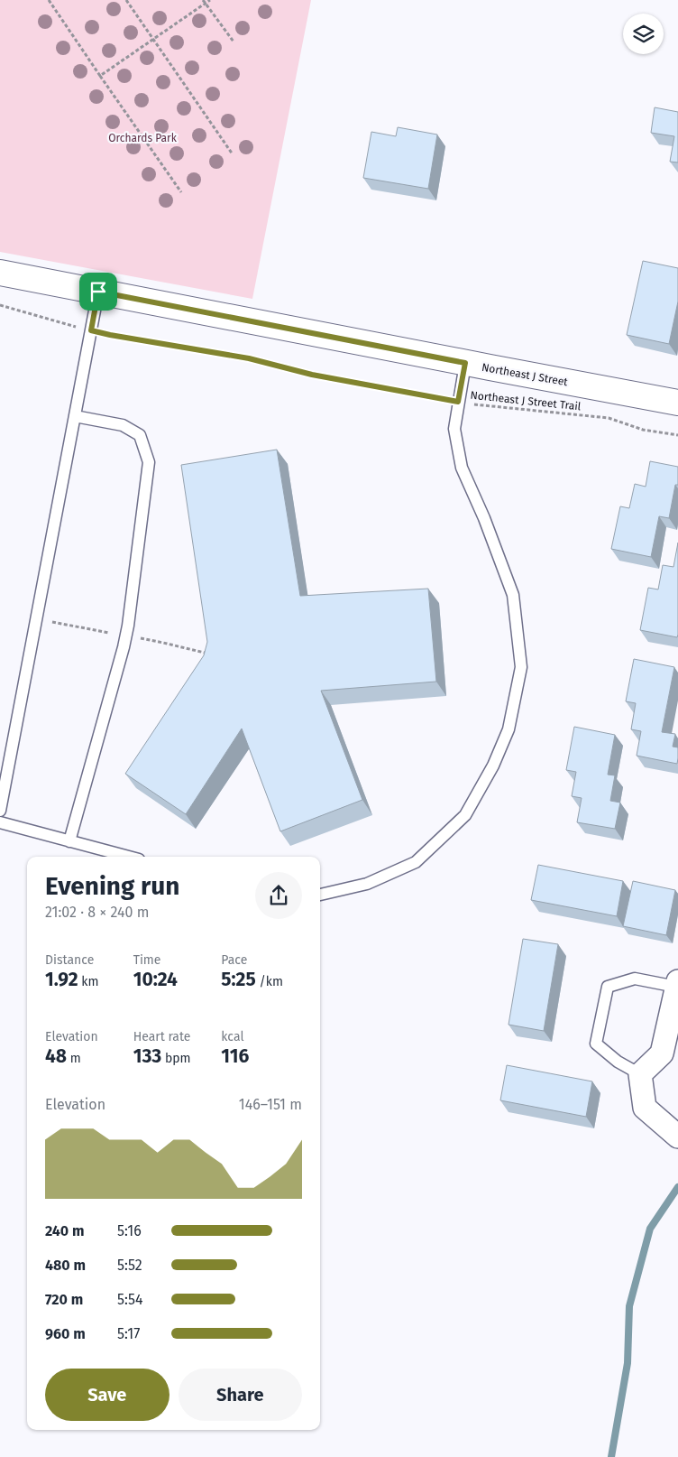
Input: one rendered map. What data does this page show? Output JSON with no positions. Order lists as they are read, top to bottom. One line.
{"streets":{"street":["Northeast J Street"],"path":["Northeast J Street Trail"]},"parks":["Orchards Park"],"page":{"heading":["Evening run","21:02 · 8 × 240 m"],"stats":[["Distance","1.92 km"],["Time","10:24"],["Pace","5:25 /km"],["Elevation","48 m"],["Heart rate","133 bpm"],["kcal","116"]],"chart":["Elevation","146–151 m"],"list":[{"name":"240 m","note":"5:16"},{"name":"480 m","note":"5:52"},{"name":"720 m","note":"5:54"},{"name":"960 m","note":"5:17"}],"buttons":["Save","Share"]}}
